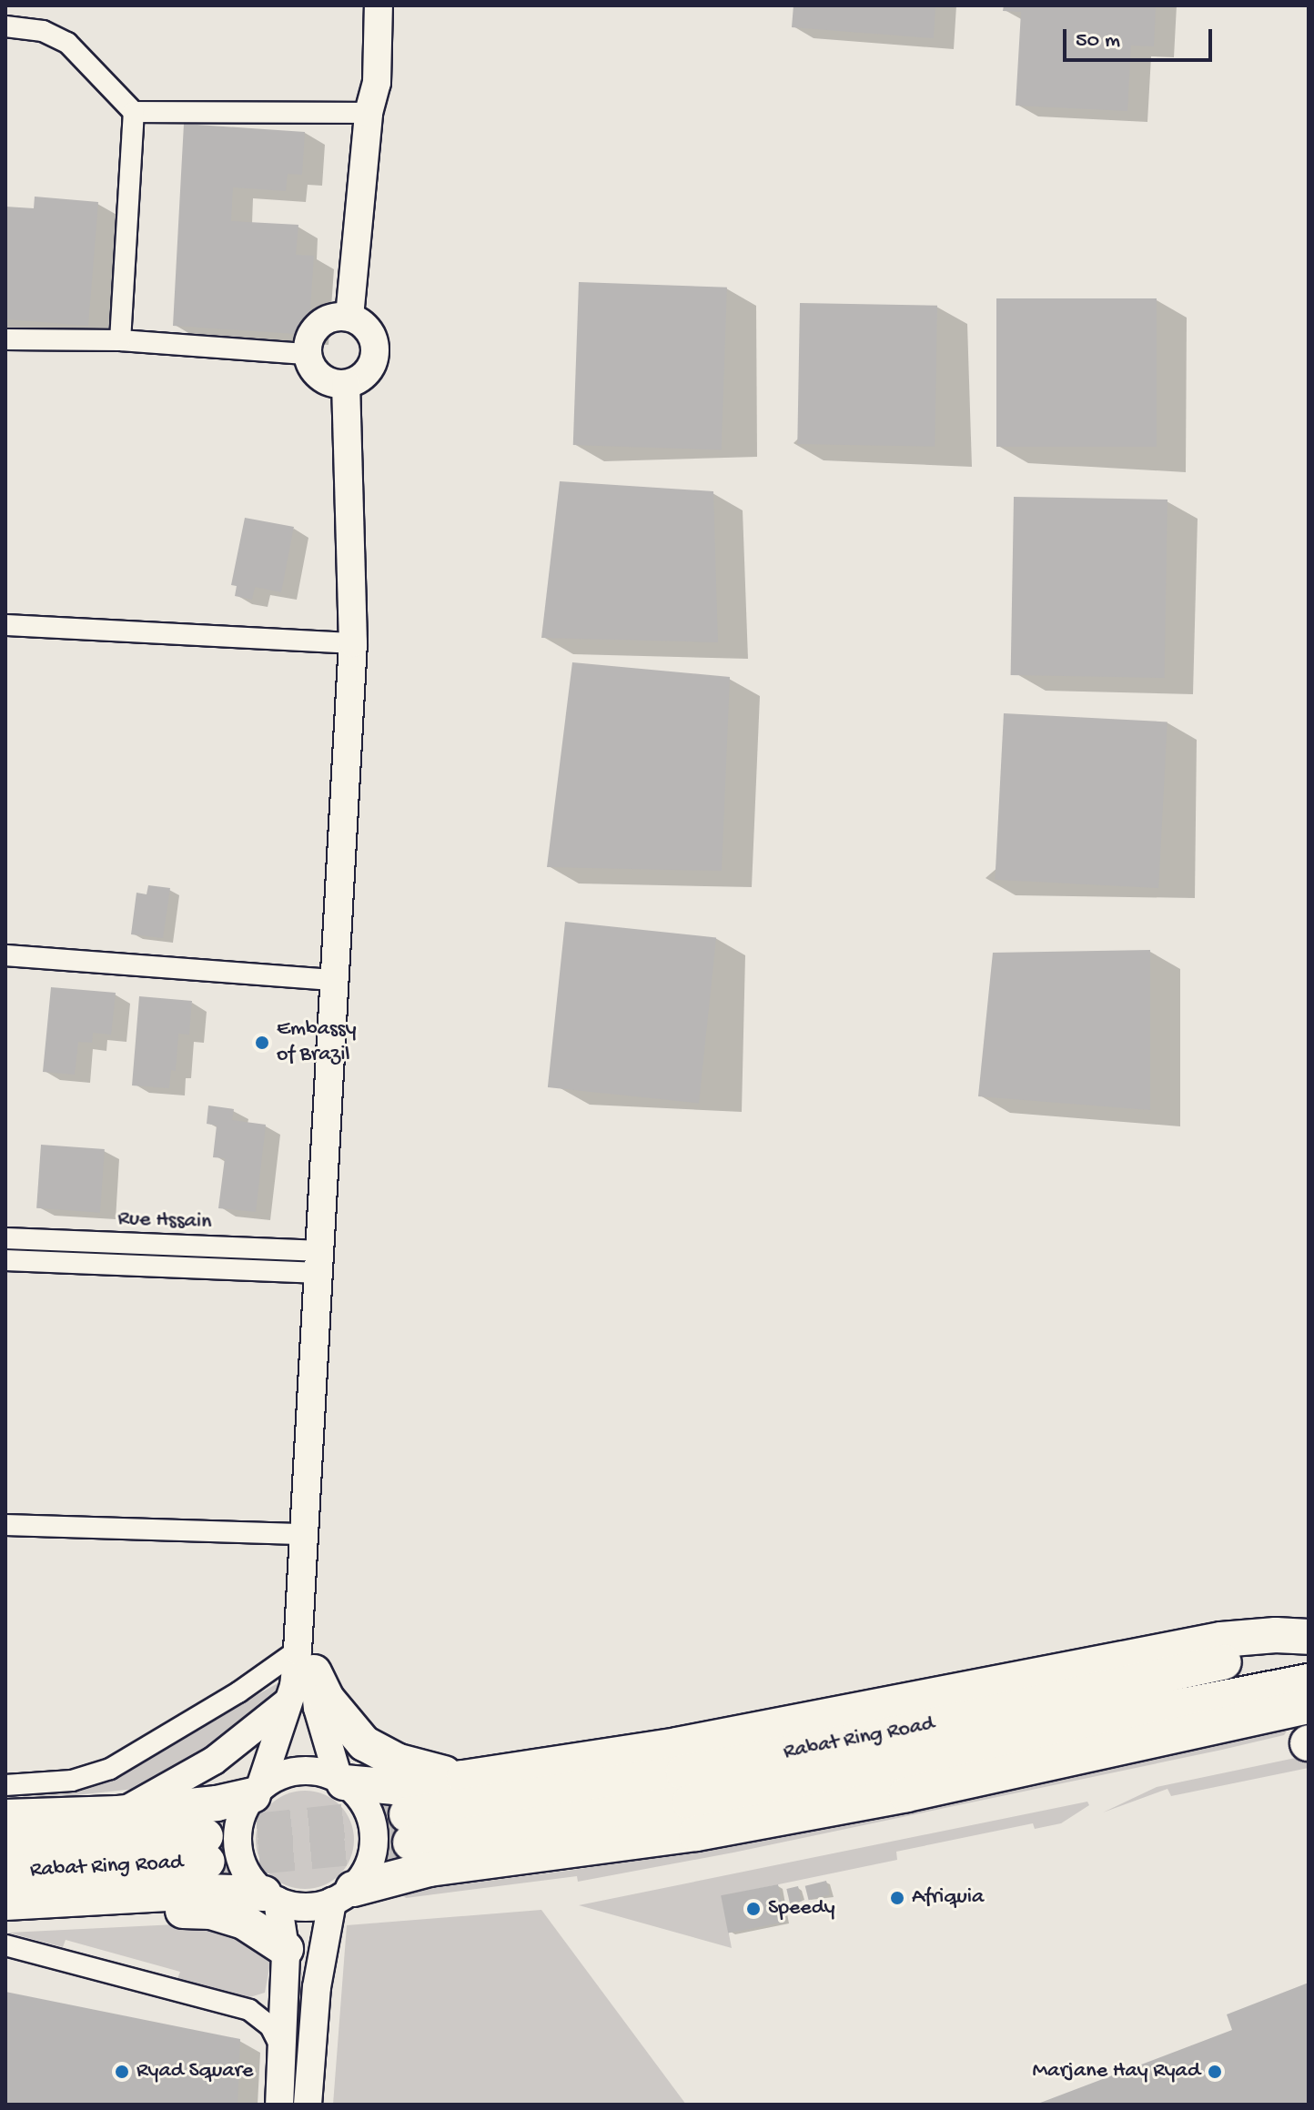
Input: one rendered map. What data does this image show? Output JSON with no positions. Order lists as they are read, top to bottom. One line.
{"streets":{"highway":["Rabat Ring Road"],"street":["Rue Hssain"]},"places":["Embassy of Brazil","Afriquia","Speedy","Ryad Square","Marjane Hay Ryad"],"scale_bar":"50 m"}
